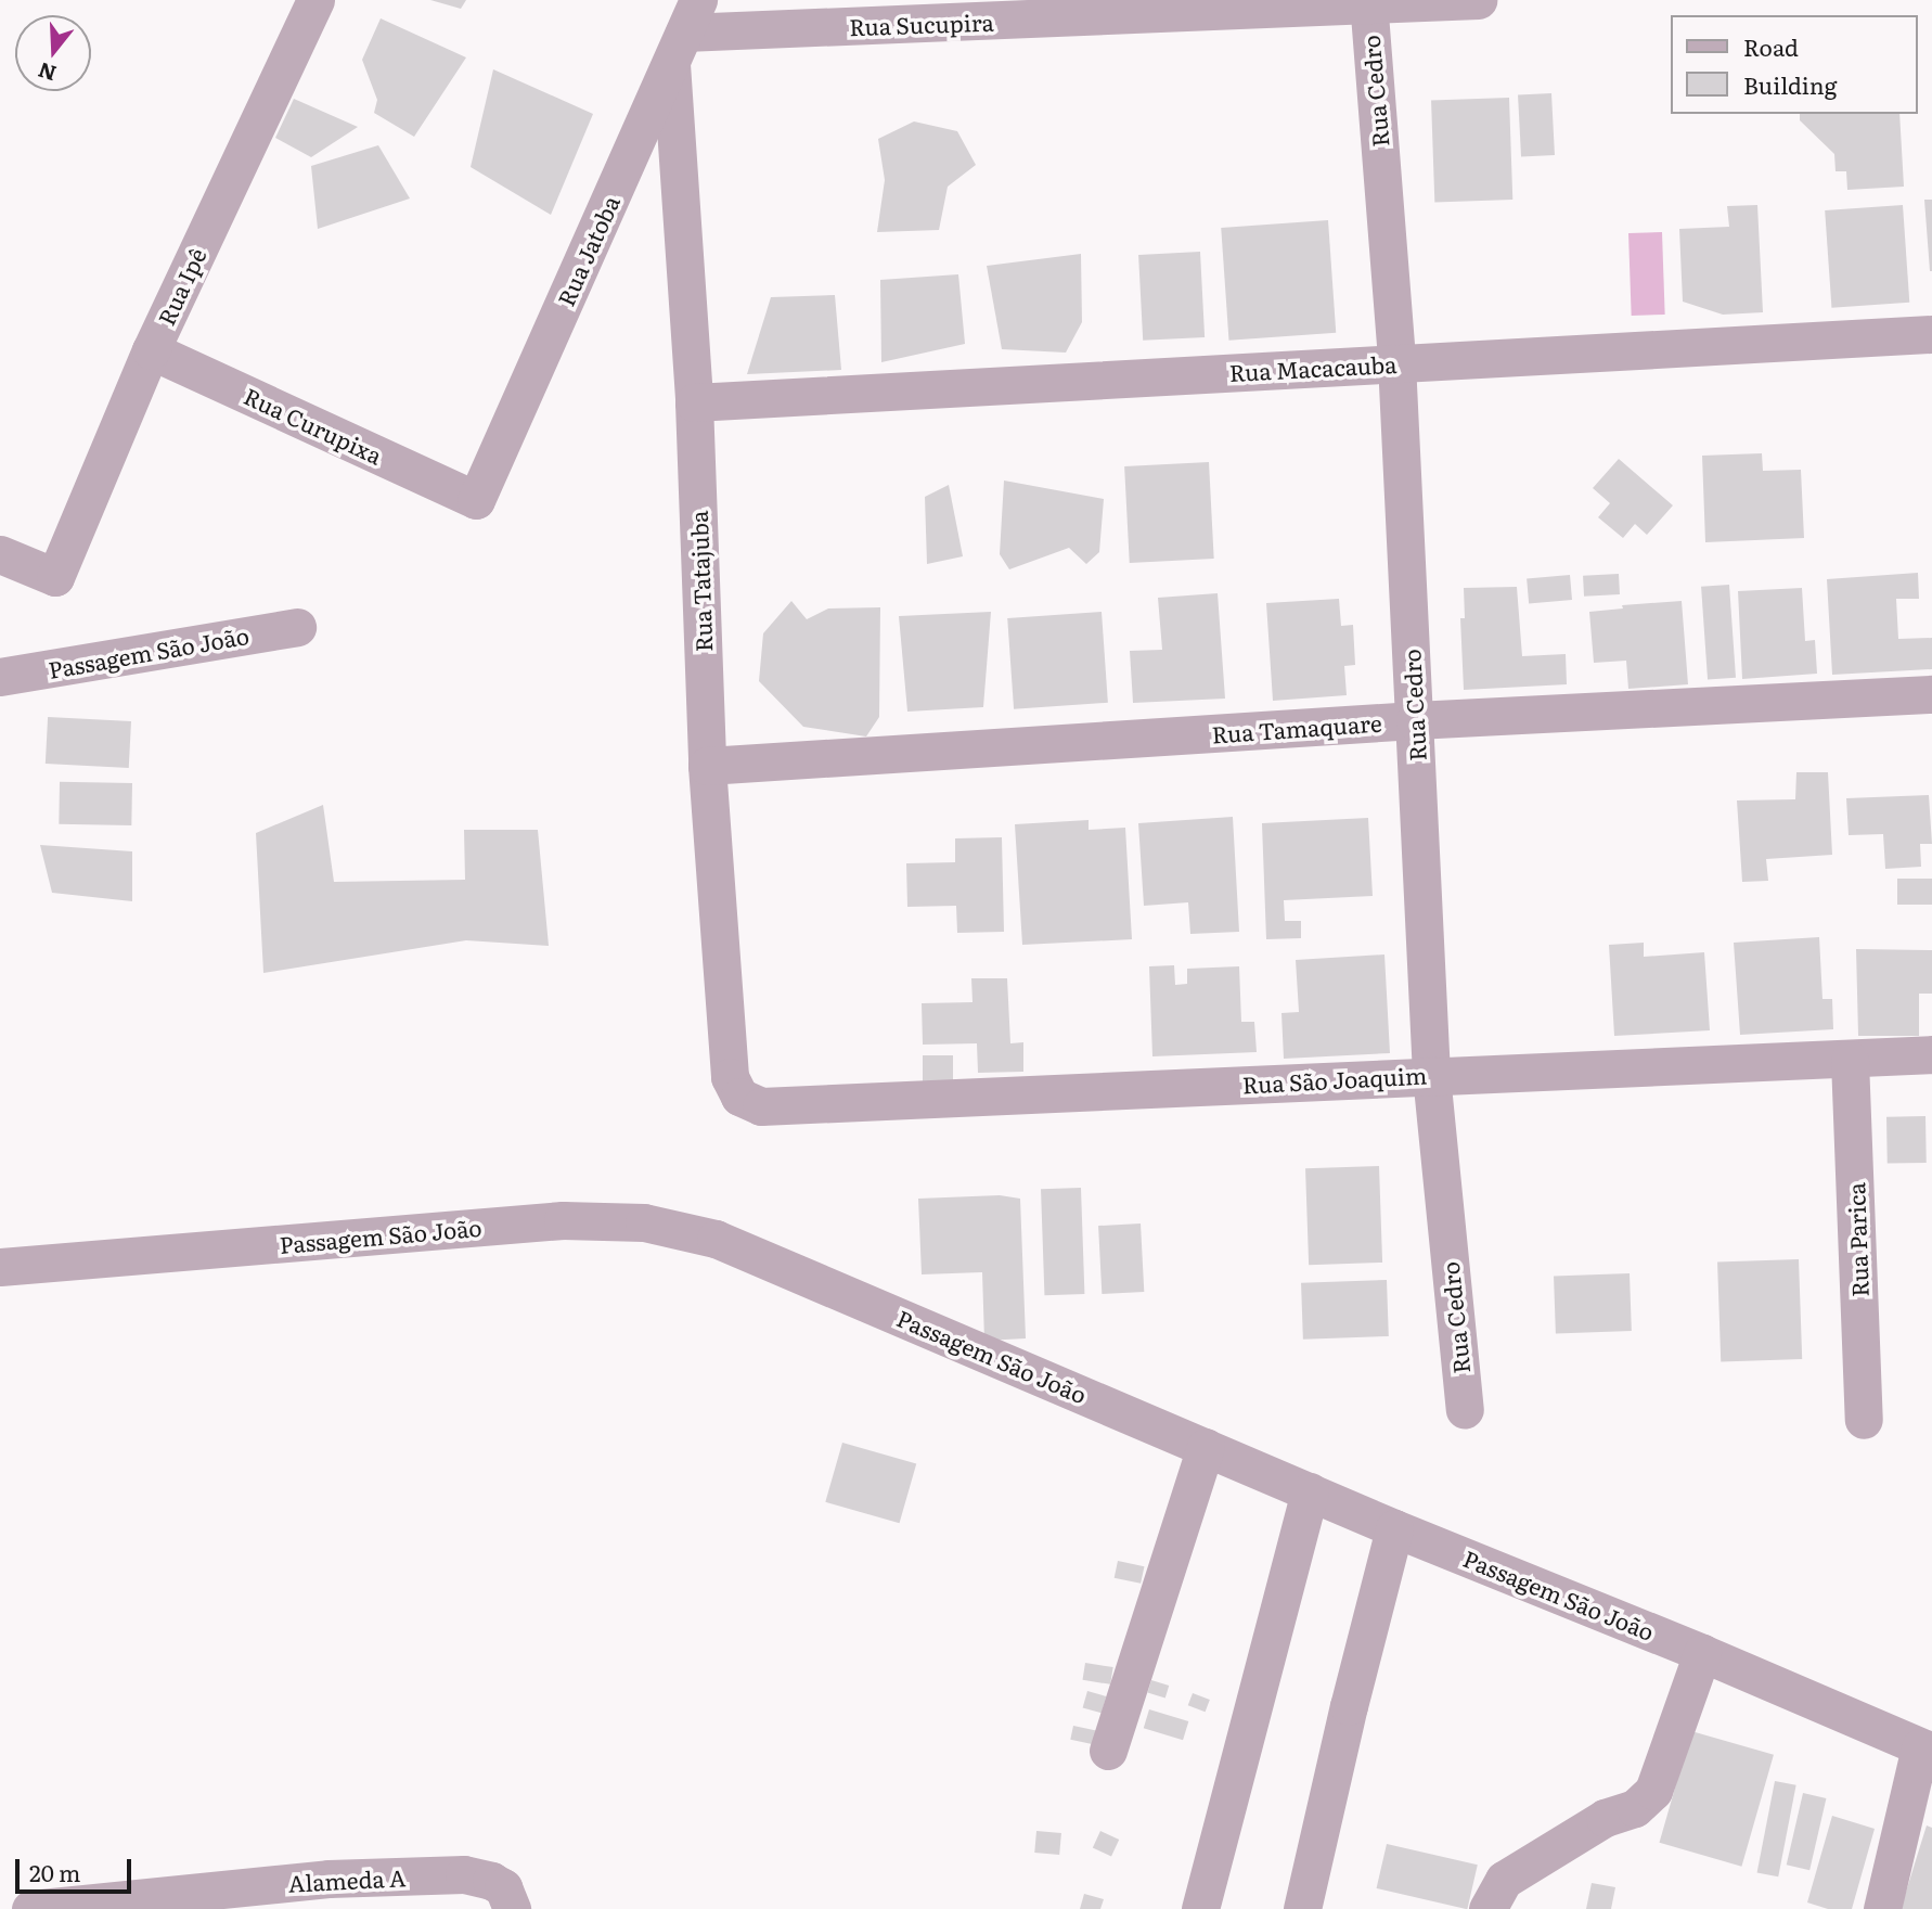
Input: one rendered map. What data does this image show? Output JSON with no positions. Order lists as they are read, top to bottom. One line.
{"streets":{"street":["Rua Sucupira","Rua Cedro","Rua Jatoba","Rua Ipê","Rua Macacauba","Rua Curupixa","Rua Tatajuba","Passagem São João","Rua Tamaquare","Rua São Joaquim","Rua Parica","Alameda A"]},"crossings":[["Rua Sucupira","Rua Cedro"],["Rua Sucupira","Rua Jatoba"],["Rua Sucupira","Rua Tatajuba"],["Rua Cedro","Rua Macacauba"],["Rua Cedro","Rua Tamaquare"],["Rua Cedro","Rua São Joaquim"],["Rua Jatoba","Rua Curupixa"],["Rua Jatoba","Rua Tatajuba"],["Rua Ipê","Rua Curupixa"],["Rua Macacauba","Rua Tatajuba"],["Rua Tatajuba","Rua Tamaquare"],["Rua Tatajuba","Rua São Joaquim"],["Rua São Joaquim","Rua Parica"]],"legend":["Road","Building"],"scale_bar":"20 m","north":"bottom"}
